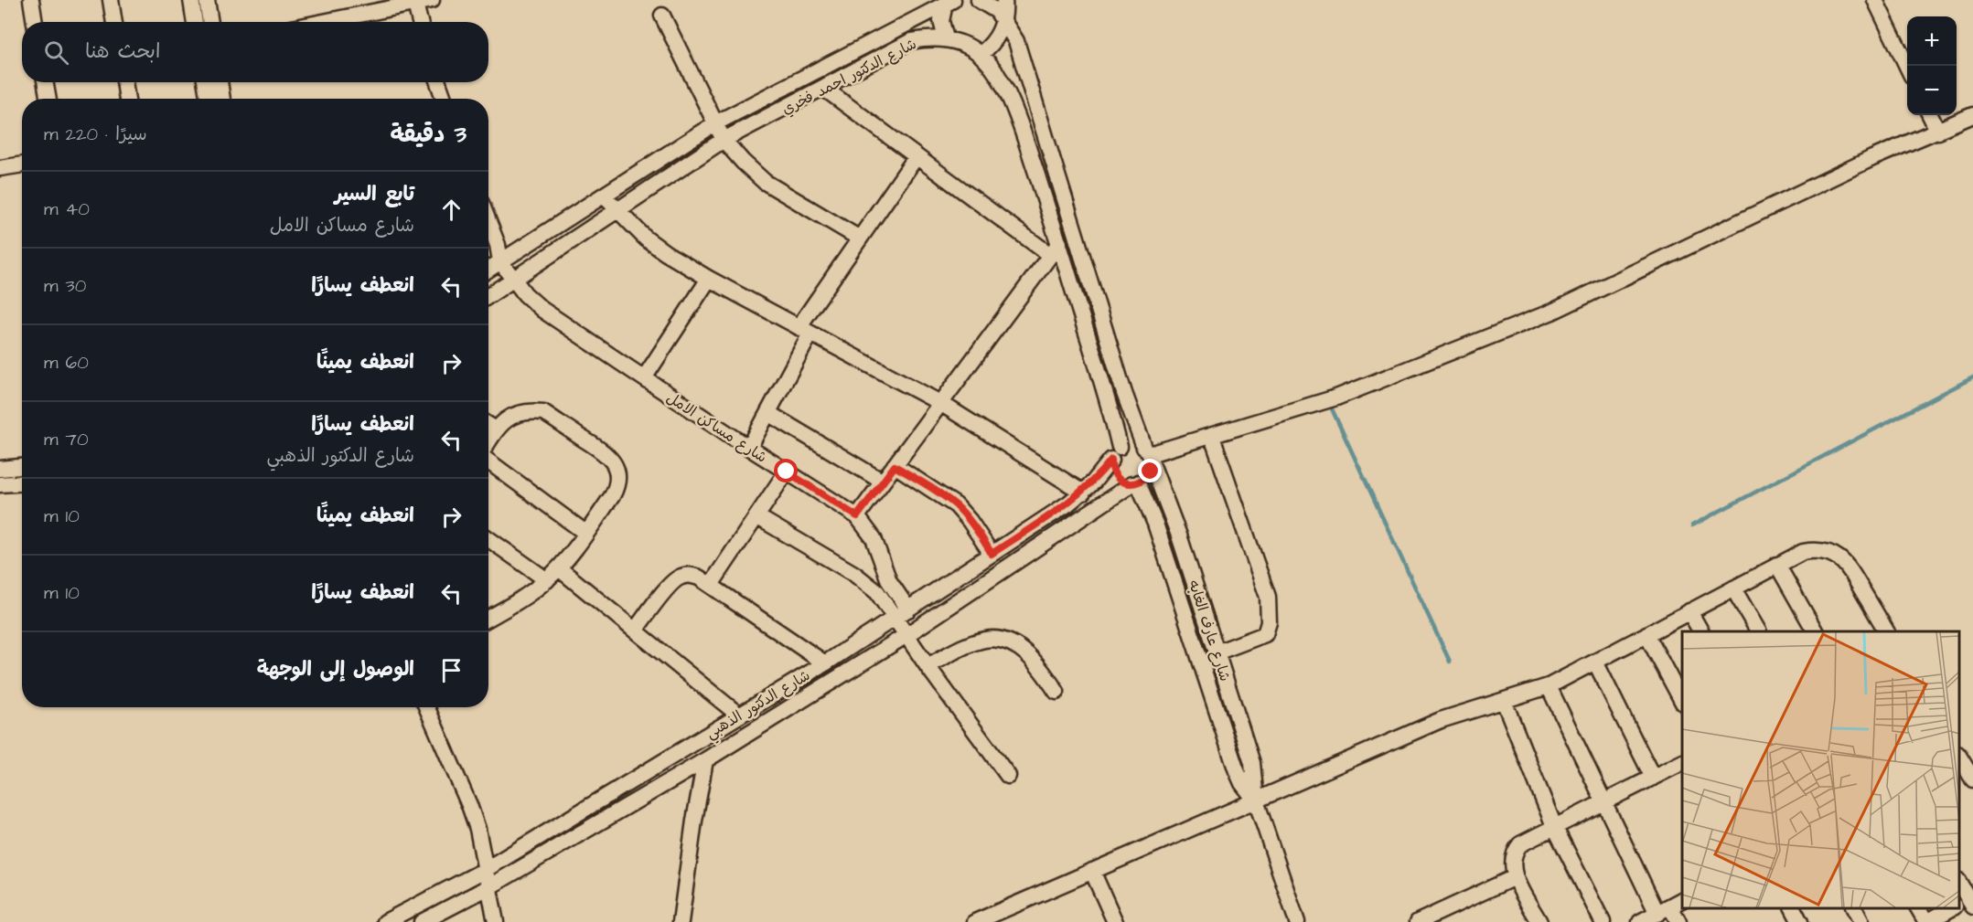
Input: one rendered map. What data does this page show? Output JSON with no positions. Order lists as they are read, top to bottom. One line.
{"streets":{"street":["شارع الدكتور احمد فخري","شارع مساكن الامل","شارع عارف الغابه","شارع الدكتور الذهبي"]},"crossings":[["شارع الدكتور احمد فخري","شارع مساكن الامل"],["شارع الدكتور احمد فخري","شارع عارف الغابه"],["شارع الدكتور احمد فخري","شارع الدكتور الذهبي"],["شارع مساكن الامل","شارع الدكتور الذهبي"],["شارع عارف الغابه","شارع الدكتور الذهبي"]],"page":{"map_buttons":["+","−"],"search":"ابحث هنا","heading":["3 دقيقة","سيرًا · 220 m"],"list":[["تابع السير","شارع مساكن الامل","40 m"],["انعطف يسارًا","30 m"],["انعطف يمينًا","60 m"],["انعطف يسارًا","شارع الدكتور الذهبي","70 m"],["انعطف يمينًا","10 m"],["انعطف يسارًا","10 m"],"الوصول إلى الوجهة"]}}
